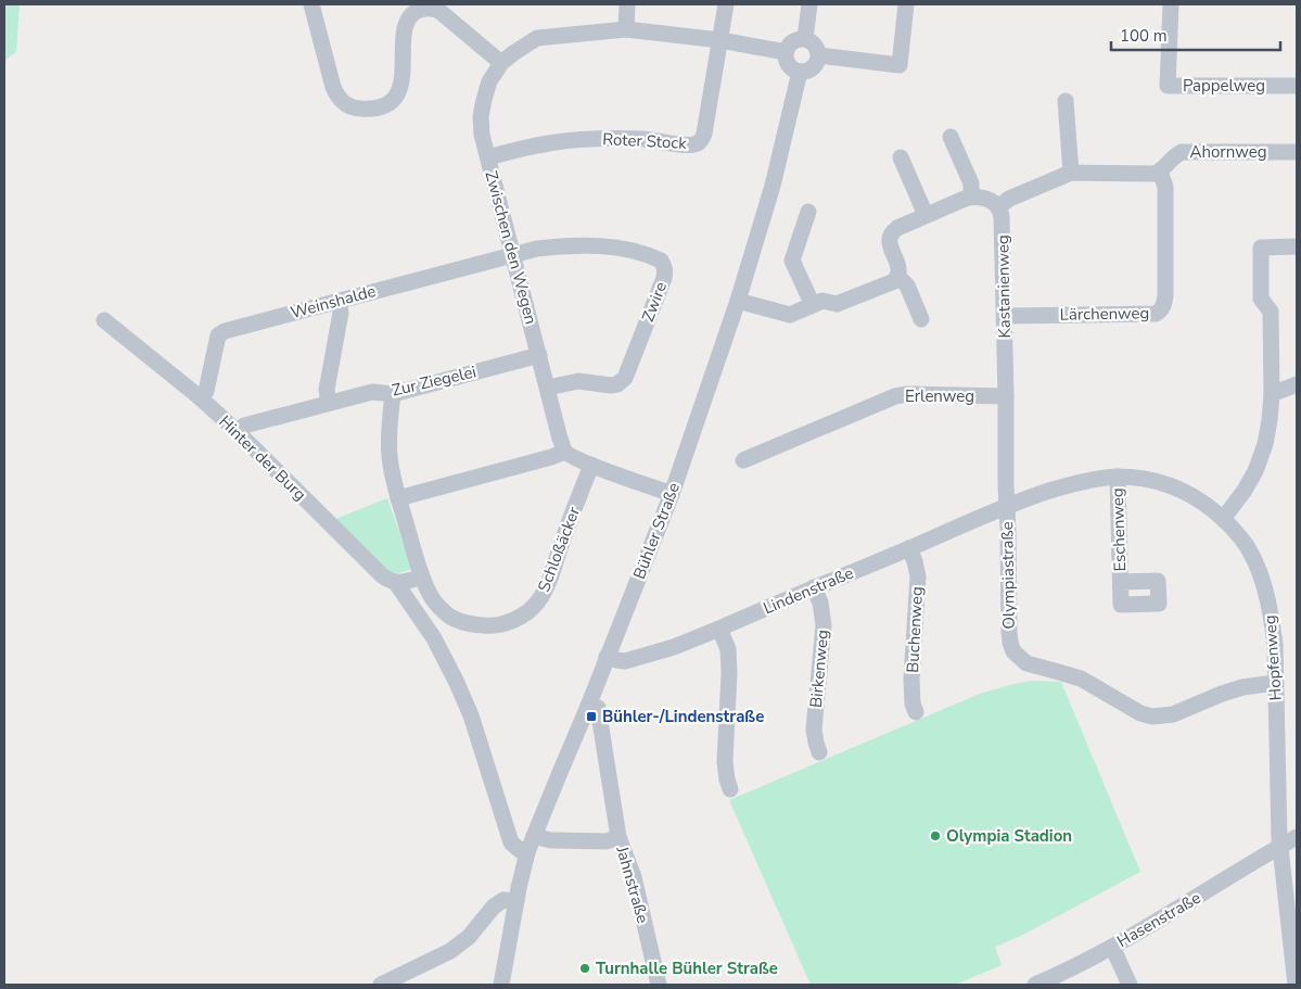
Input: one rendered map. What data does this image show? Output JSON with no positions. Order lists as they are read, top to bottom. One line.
{"streets":{"street":["Pappelweg","Roter Stock","Ahornweg","Zwischen den Wegen","Kastanienweg","Weinshalde","Zwire","Lärchenweg","Zur Ziegelei","Erlenweg","Hinter der Burg","Eschenweg","Bühler Straße","Schloßäcker","Olympiastraße","Lindenstraße","Buchenweg","Hopfenweg","Birkenweg","Jahnstraße","Hasenstraße"]},"crossings":[["Roter Stock","Zwischen den Wegen"],["Ahornweg","Lärchenweg"],["Zwischen den Wegen","Weinshalde"],["Zwischen den Wegen","Zwire"],["Zwischen den Wegen","Zur Ziegelei"],["Zwischen den Wegen","Bühler Straße"],["Kastanienweg","Lärchenweg"],["Kastanienweg","Erlenweg"],["Weinshalde","Zwire"],["Weinshalde","Hinter der Burg"],["Zur Ziegelei","Hinter der Burg"],["Zur Ziegelei","Schloßäcker"],["Eschenweg","Hopfenweg"],["Bühler Straße","Lindenstraße"],["Bühler Straße","Jahnstraße"],["Olympiastraße","Lindenstraße"],["Olympiastraße","Hopfenweg"],["Lindenstraße","Buchenweg"],["Lindenstraße","Hopfenweg"],["Lindenstraße","Birkenweg"],["Hopfenweg","Hasenstraße"]],"places":{"transit":["Bühler-/Lindenstraße"],"other":["Olympia Stadion","Turnhalle Bühler Straße"]},"scale_bar":"100 m"}
